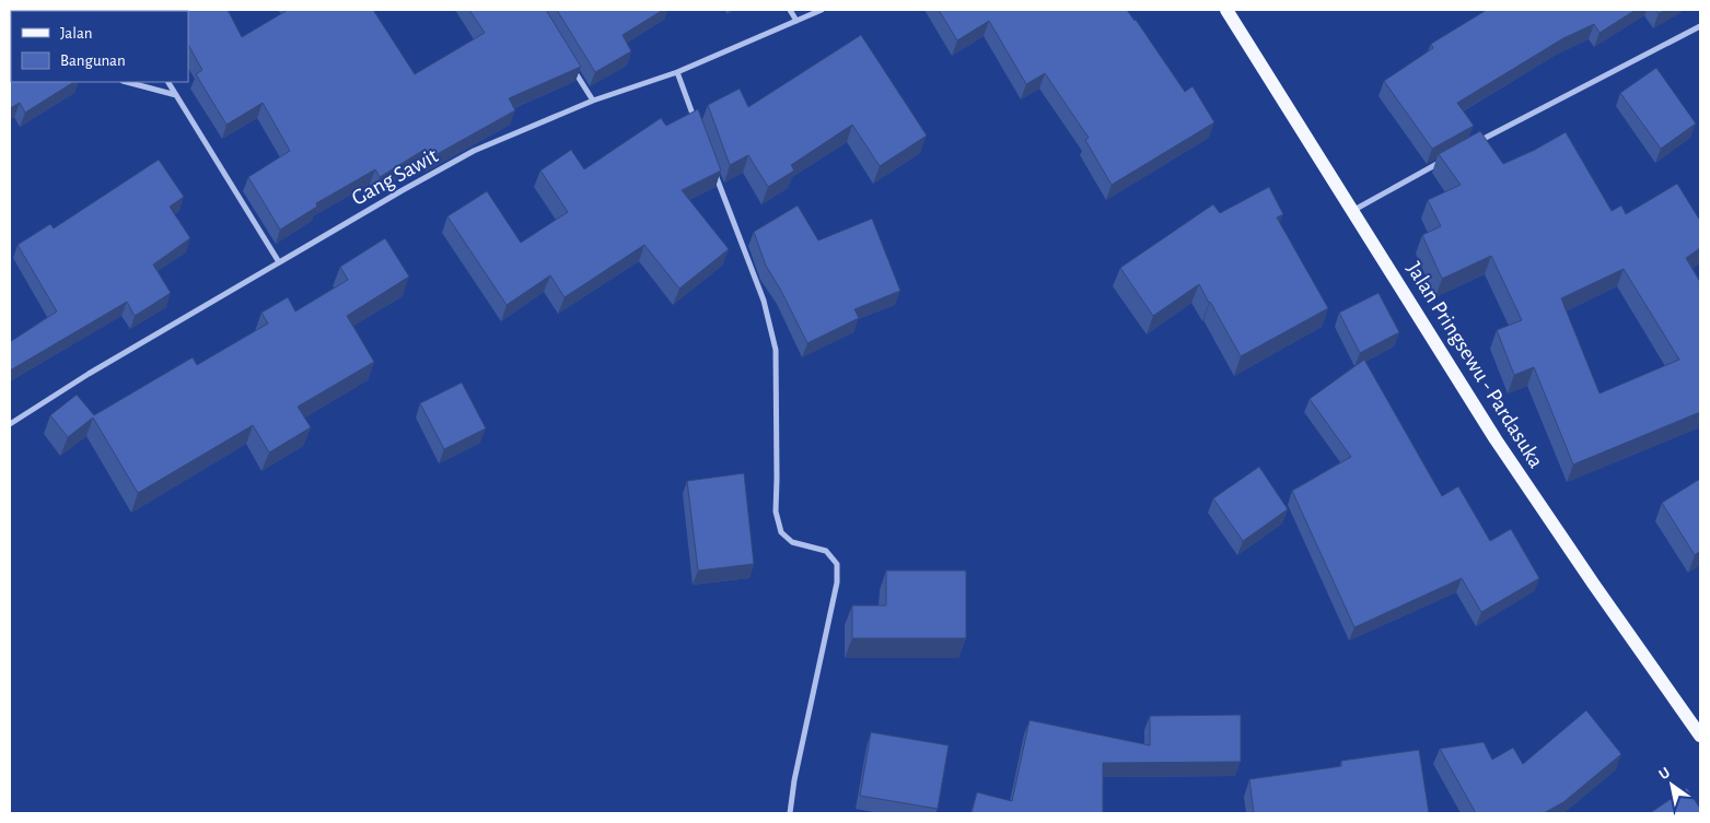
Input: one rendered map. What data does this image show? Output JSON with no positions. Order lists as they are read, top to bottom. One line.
{"streets":{"main road":["Jalan Pringsewu - Pardasuka"],"street":["Gang Sawit"]},"legend":["Jalan","Bangunan"],"north":"top left"}
